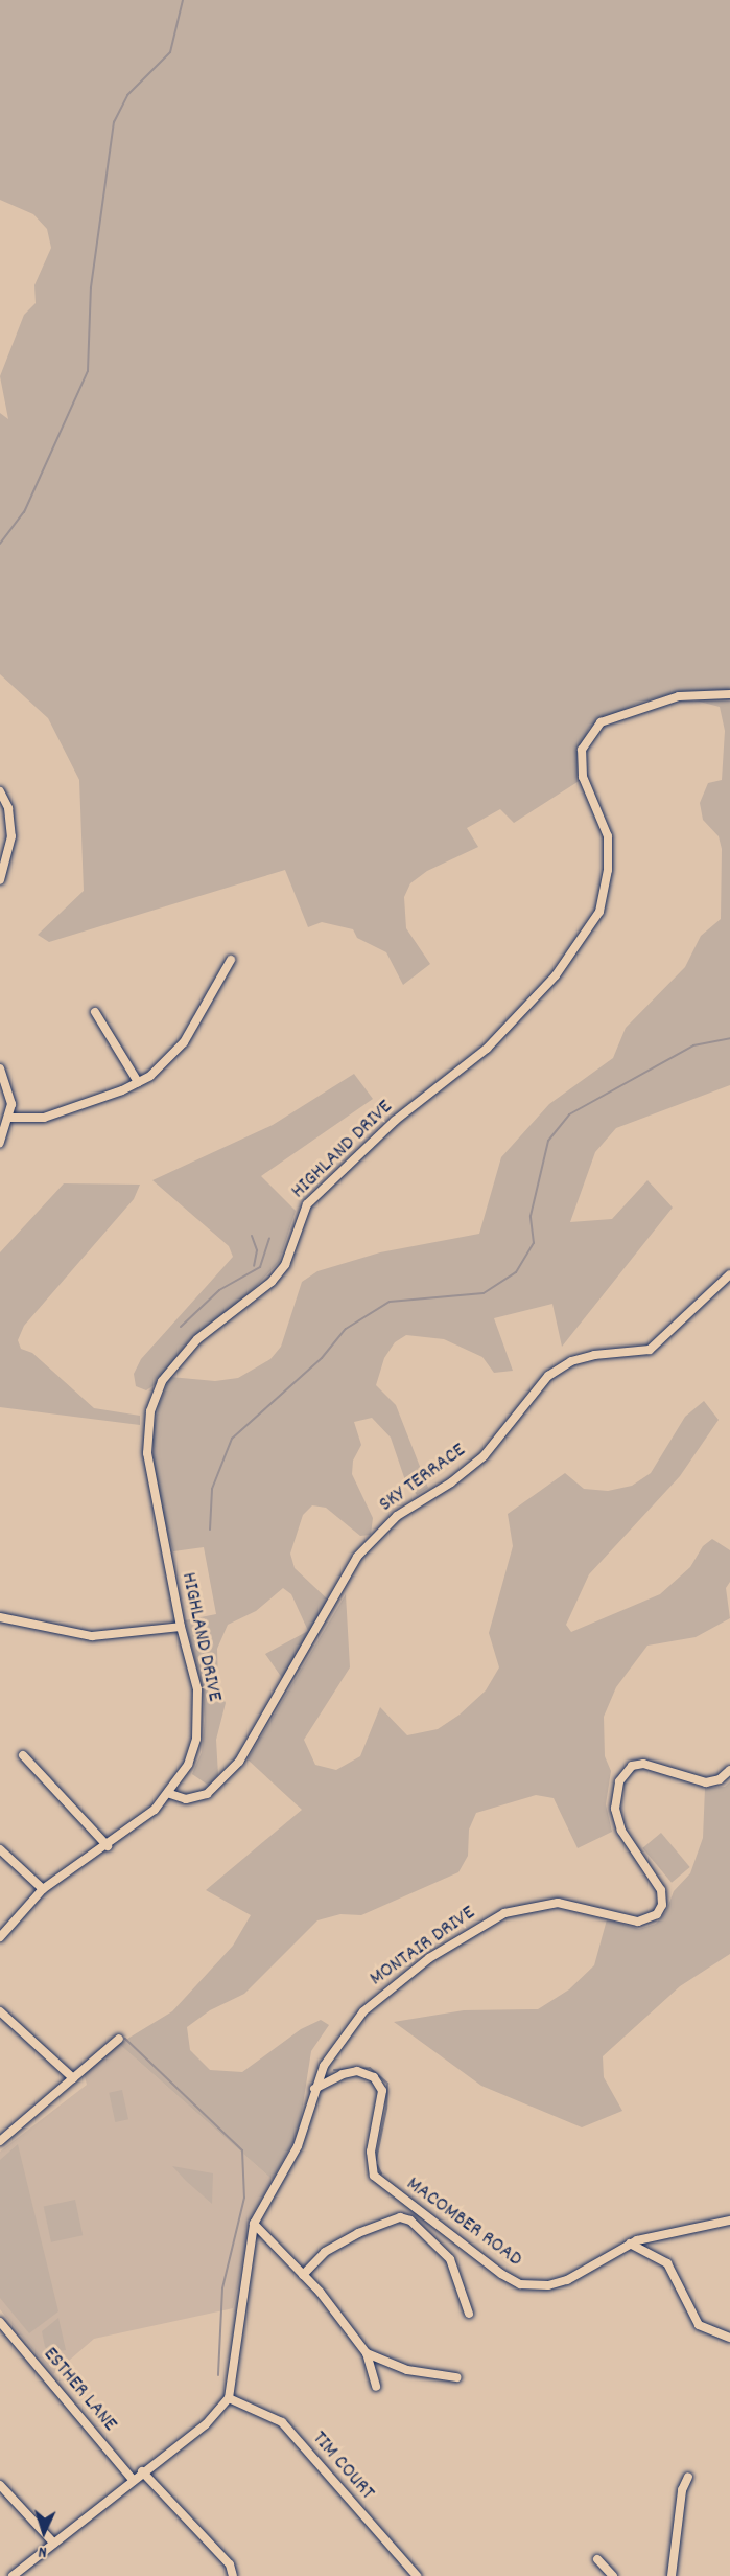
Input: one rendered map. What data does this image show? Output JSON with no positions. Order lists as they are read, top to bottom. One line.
{"streets":{"street":["HIGHLAND DRIVE","SKY TERRACE","MONTAIR DRIVE","MACOMBER ROAD","ESTHER LANE","TIM COURT"]},"crossings":[["HIGHLAND DRIVE","SKY TERRACE"],["MONTAIR DRIVE","MACOMBER ROAD"]],"north":"bottom"}
